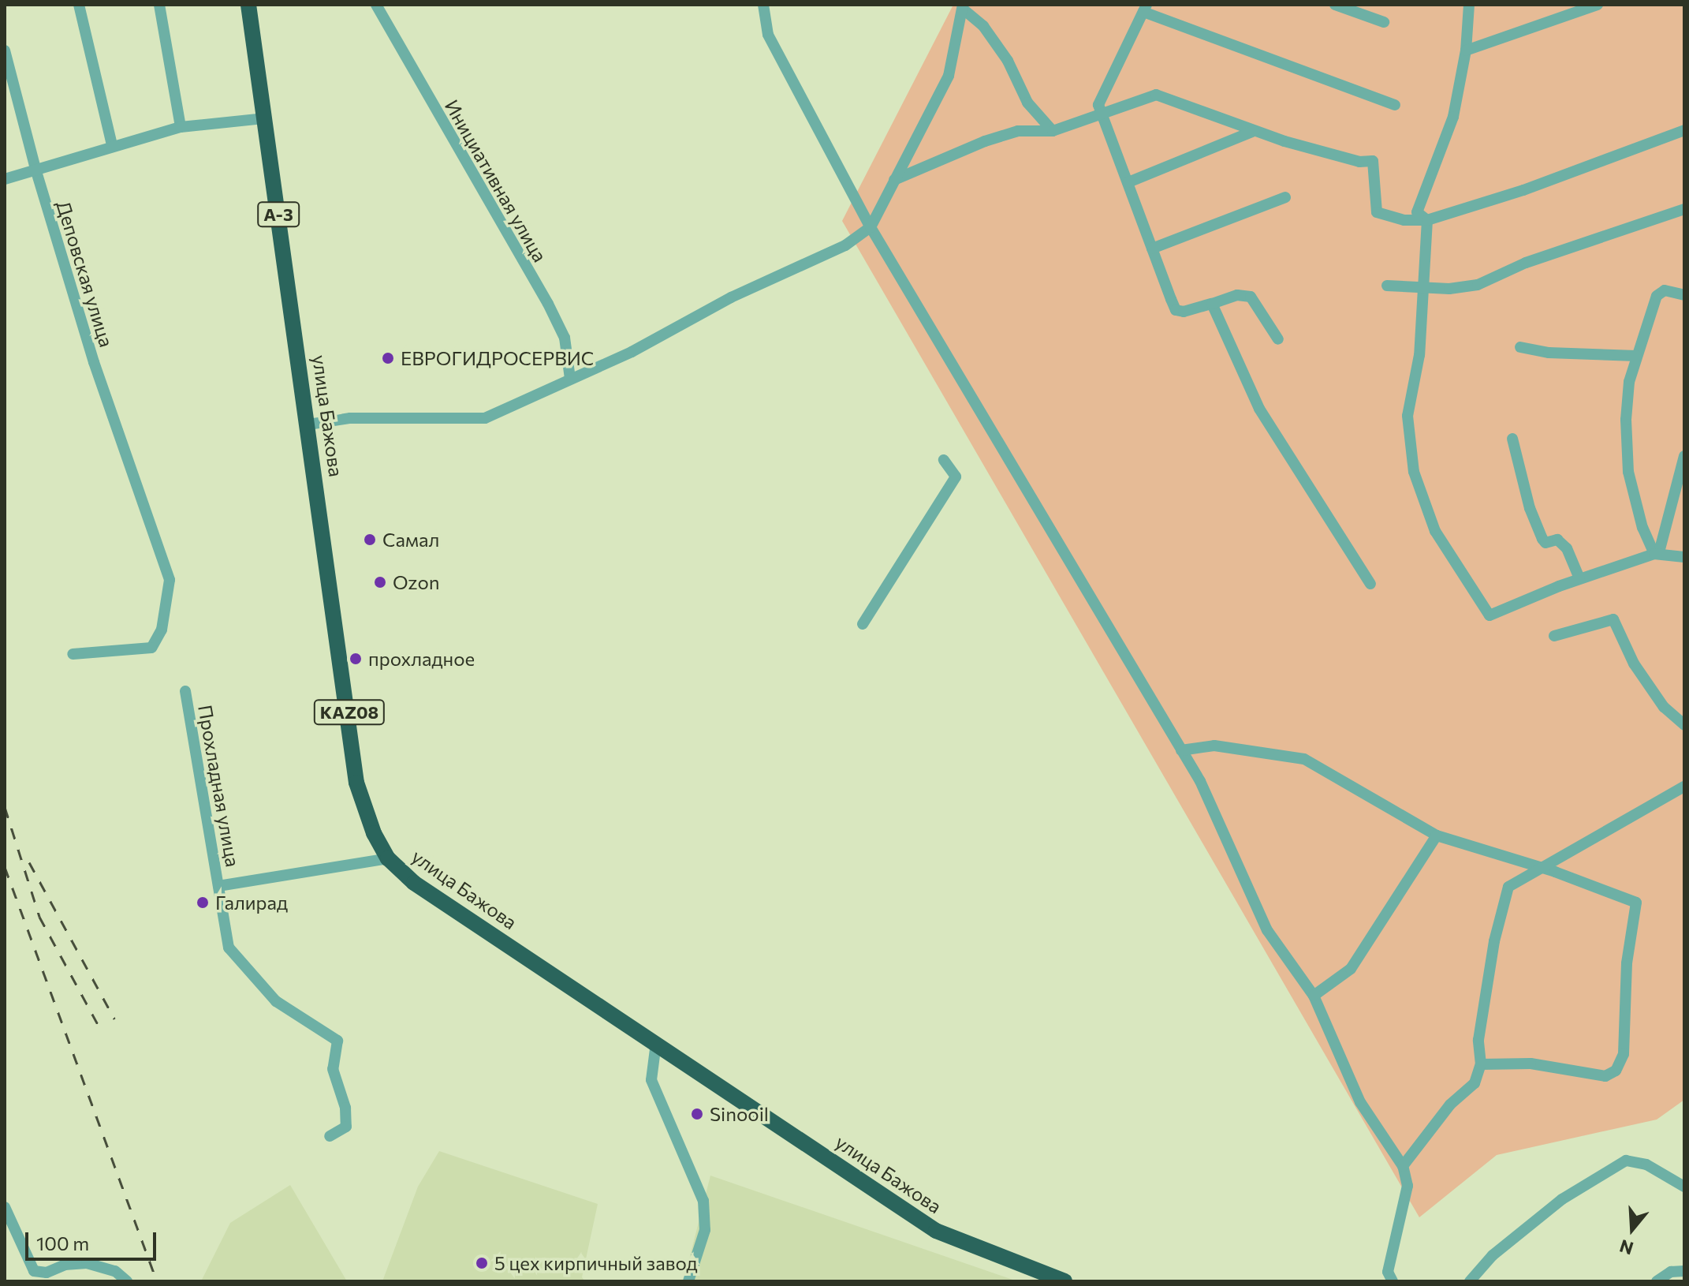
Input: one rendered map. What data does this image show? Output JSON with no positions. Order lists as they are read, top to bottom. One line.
{"streets":{"highway":["A-3","улица Бажова","KAZ08"],"street":["Инициативная улица","Деповская улица","Прохладная улица"]},"crossings":[["улица Бажова","Прохладная улица"]],"places":["ЕВРОГИДРОСЕРВИС","Самал","Ozon","прохладное","Галирад","Sinooil","5 цех кирпичный завод"],"scale_bar":"100 m","north":"bottom"}
